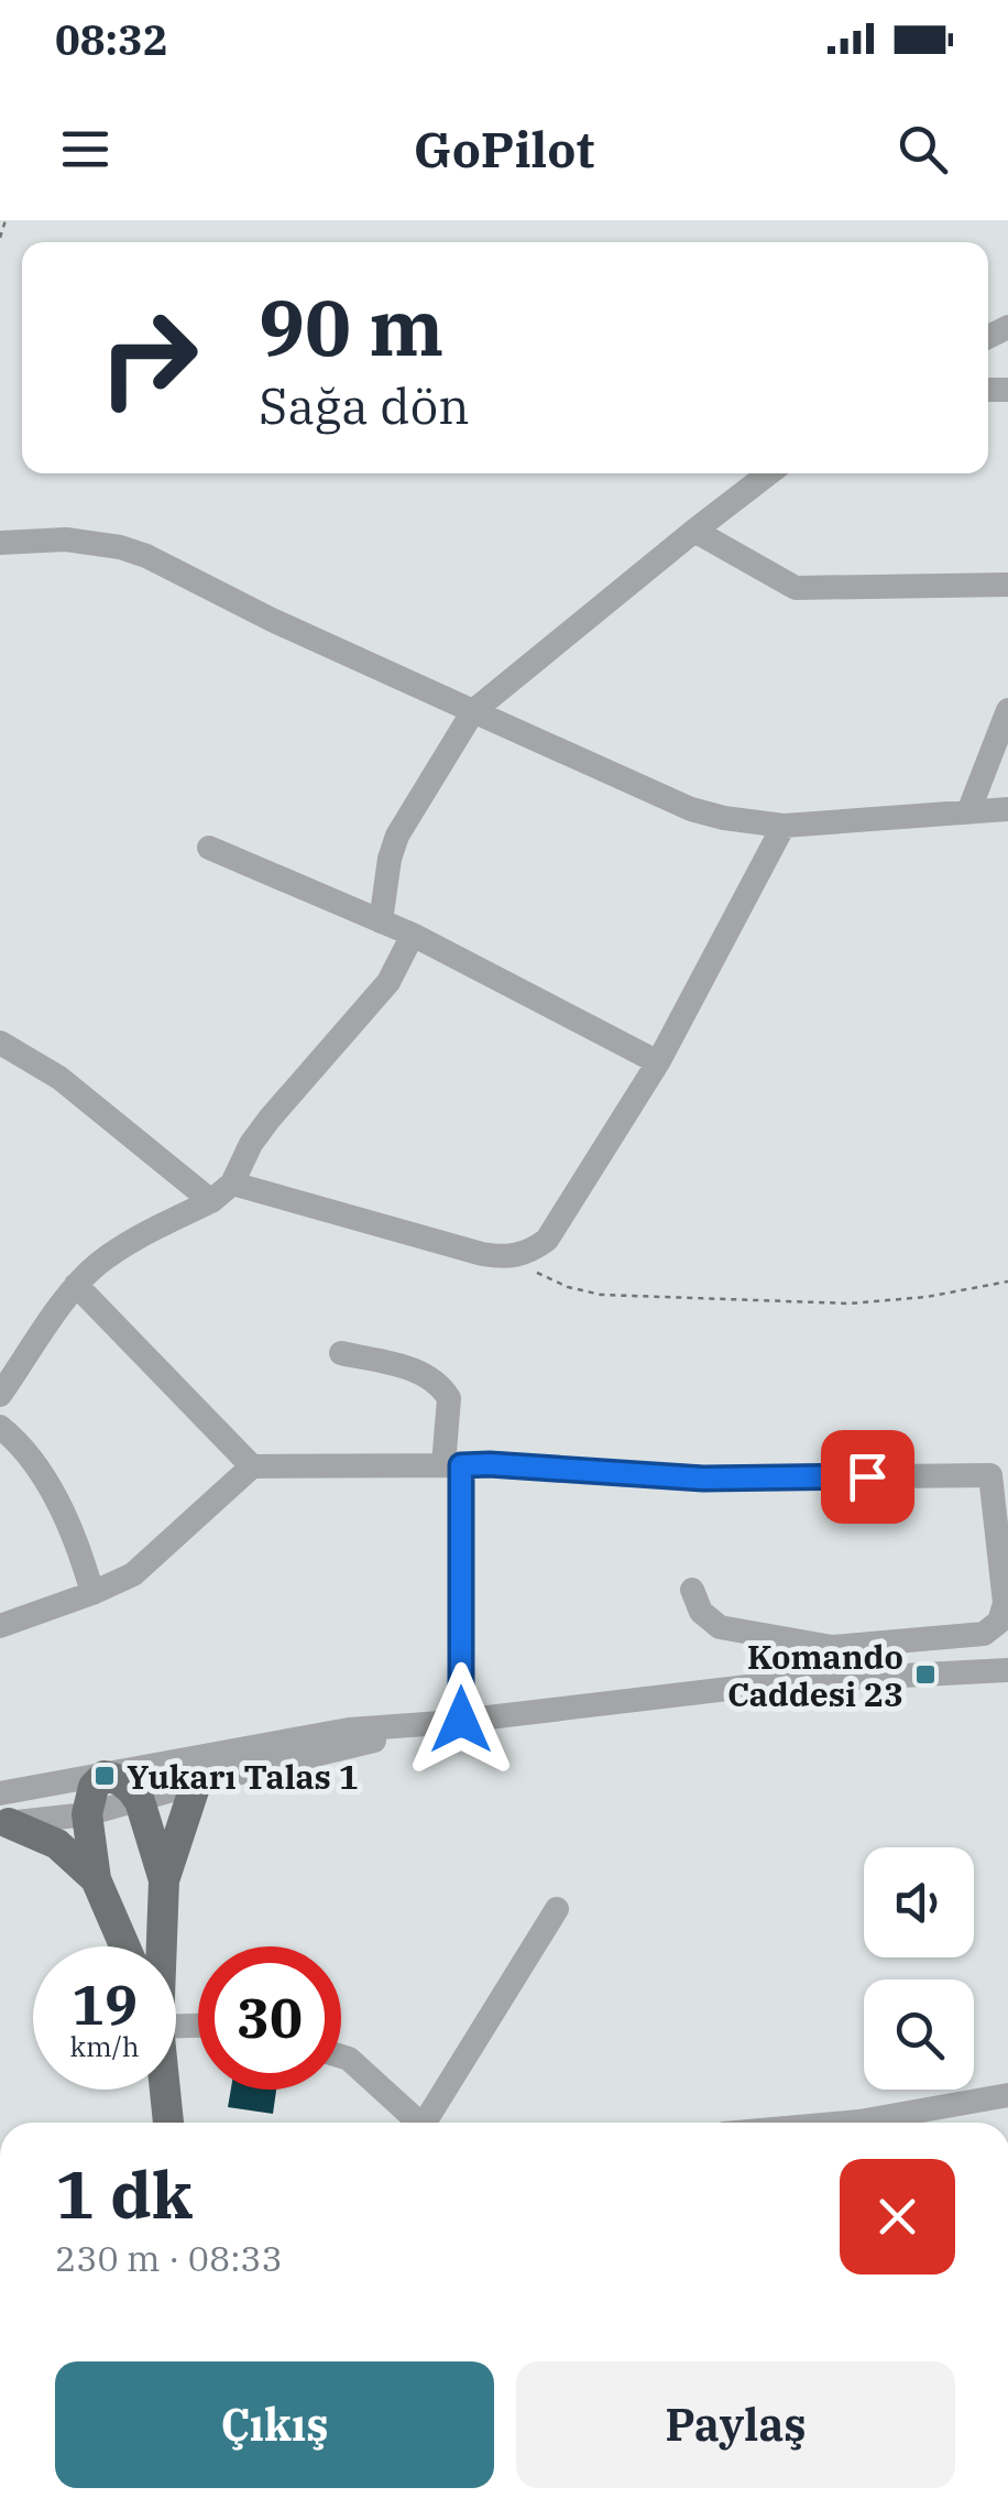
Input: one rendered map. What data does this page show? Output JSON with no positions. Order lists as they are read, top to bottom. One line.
{"places":{"transit":["Komando Caddesi 23","Yukarı Talas 1"]},"page":{"status":"08:32","header":"GoPilot","turn":["90 m","Sağa dön"],"speed":"19 km/h","limit":"30","heading":["1 dk","230 m · 08:33"],"buttons":["Çıkış","Paylaş"]}}
